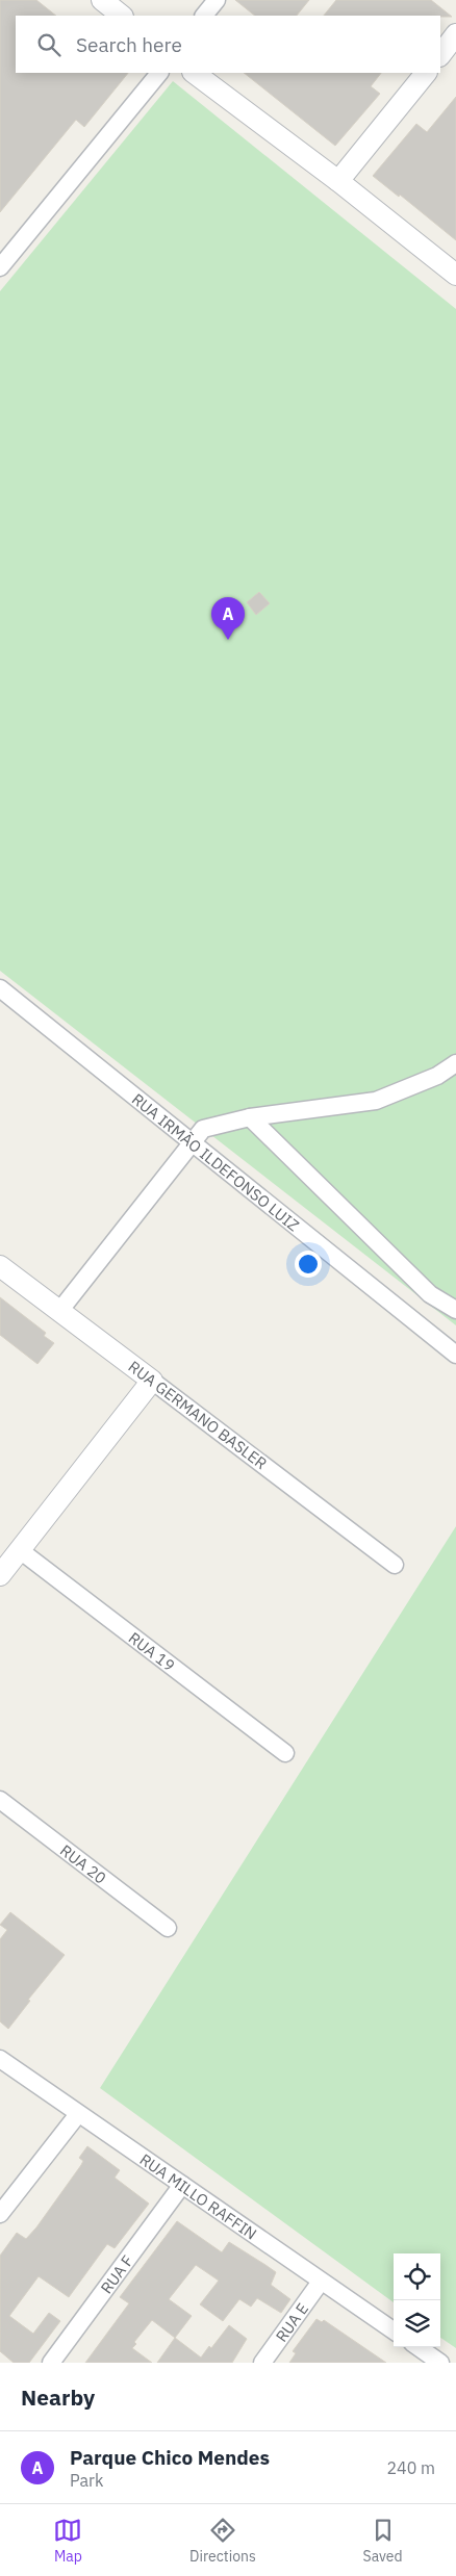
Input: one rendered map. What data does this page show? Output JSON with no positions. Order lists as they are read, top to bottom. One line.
{"streets":{"street":["RUA IRMÃO ILDEFONSO LUIZ","RUA GERMANO BASLER","RUA 19","RUA 20","RUA MILLO RAFFIN","RUA F","RUA E"]},"crossings":[["RUA MILLO RAFFIN","RUA F"],["RUA MILLO RAFFIN","RUA E"]],"page":{"search":"Search here","pins":"A","heading":"Nearby","list":[{"mark":"A","name":"Parque Chico Mendes","note":"Park","value":"240 m"}],"nav":["Map","Directions","Saved"]}}
